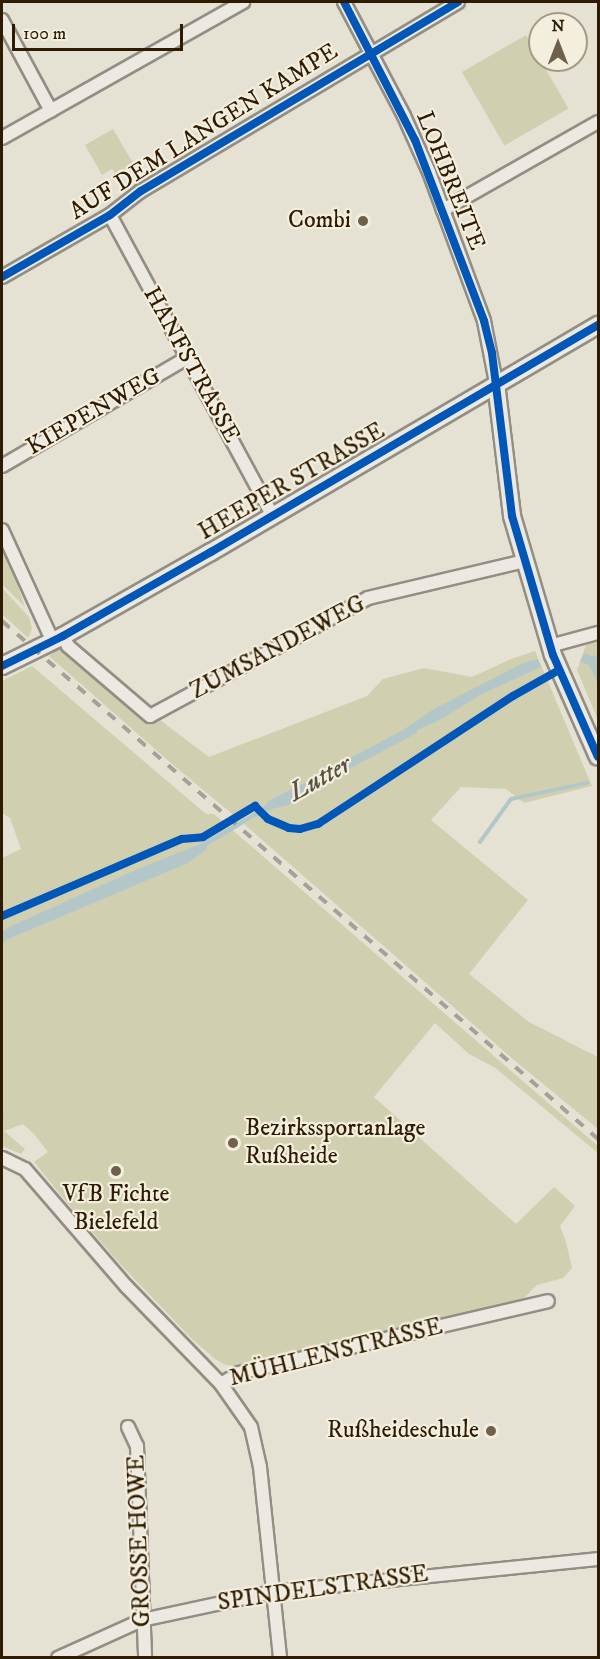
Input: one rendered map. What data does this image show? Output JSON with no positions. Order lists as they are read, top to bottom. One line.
{"streets":{"main road":["HEEPER STRASSE"],"street":["AUF DEM LANGEN KAMPE","LOHBREITE","HANFSTRASSE","KIEPENWEG","ZUMSANDEWEG","MÜHLENSTRASSE","GROSSE HOWE","SPINDELSTRASSE"]},"crossings":[["AUF DEM LANGEN KAMPE","LOHBREITE"],["AUF DEM LANGEN KAMPE","HANFSTRASSE"],["LOHBREITE","HEEPER STRASSE"],["HANFSTRASSE","KIEPENWEG"],["HANFSTRASSE","HEEPER STRASSE"],["HEEPER STRASSE","ZUMSANDEWEG"],["GROSSE HOWE","SPINDELSTRASSE"]],"water":["Lutter"],"places":["Combi","Bezirkssportanlage Rußheide","VfB Fichte Bielefeld","Rußheideschule"],"scale_bar":"100 m","north":"top"}
